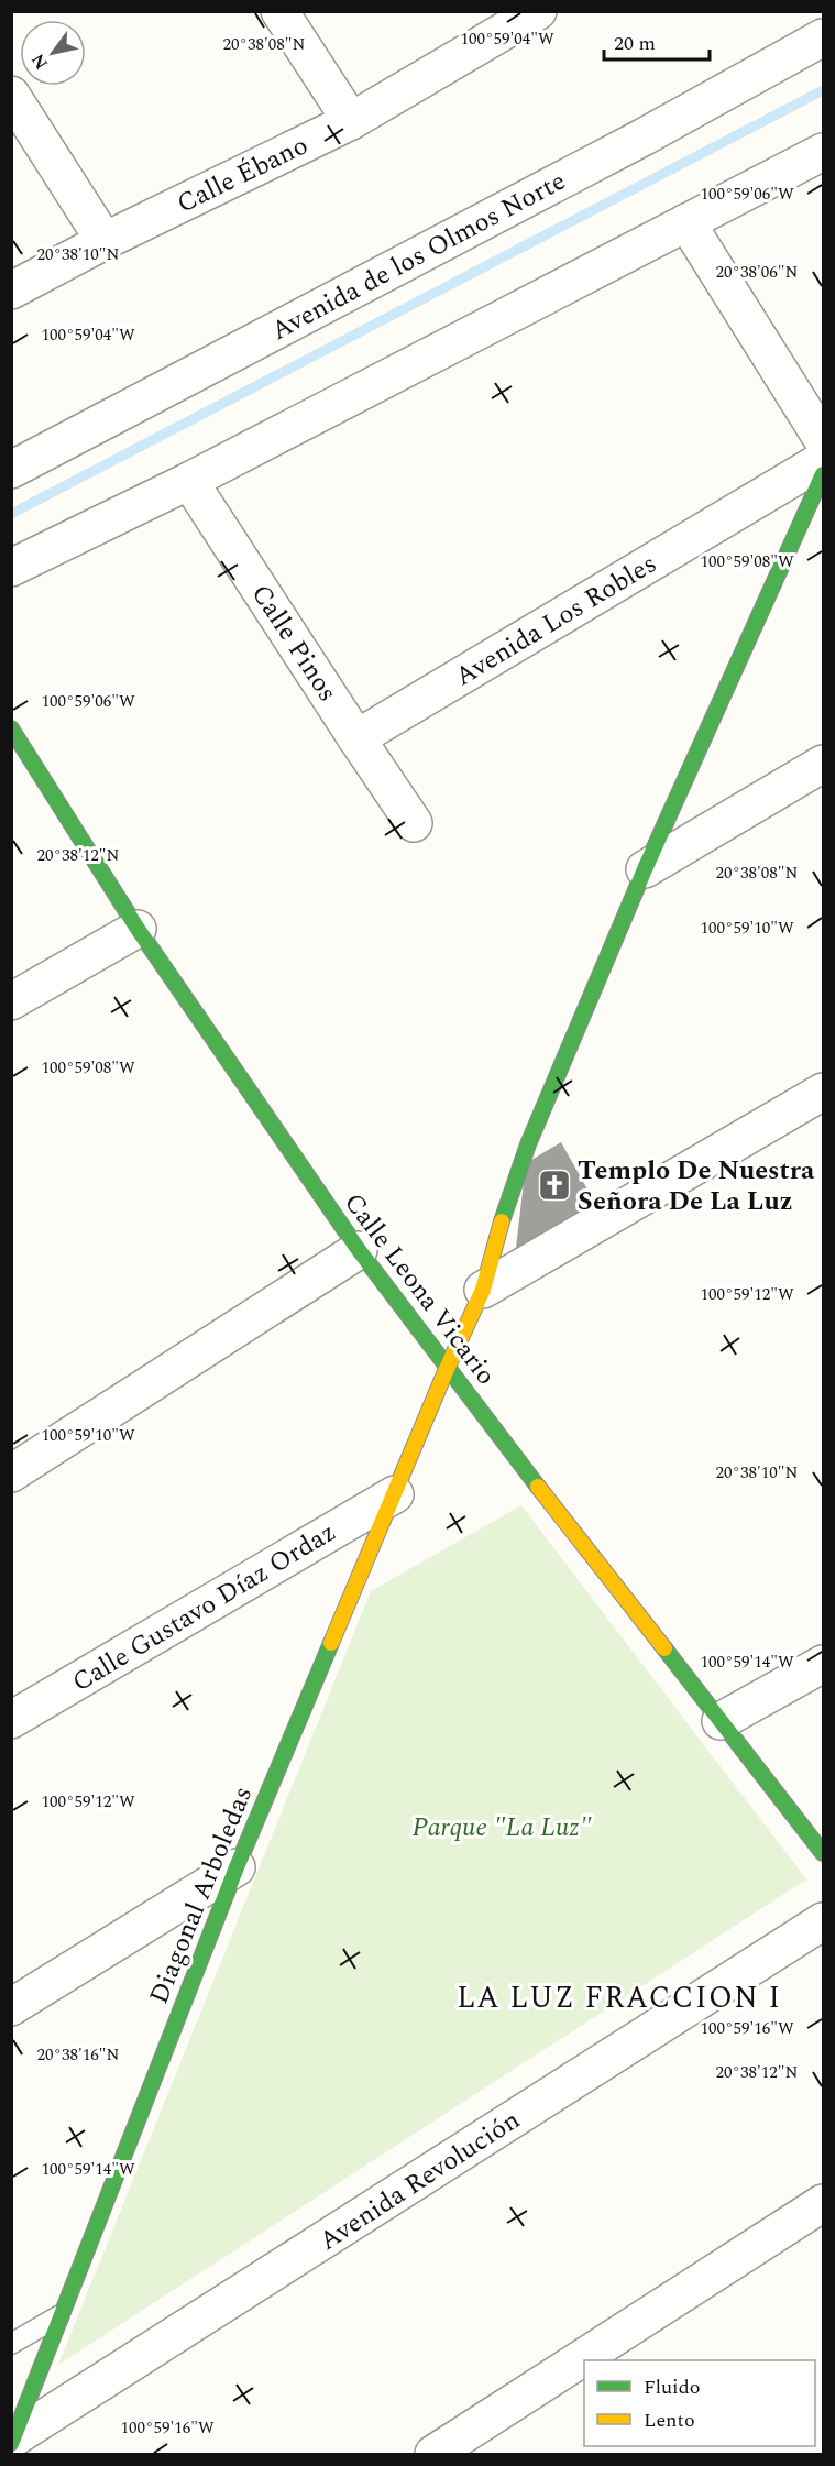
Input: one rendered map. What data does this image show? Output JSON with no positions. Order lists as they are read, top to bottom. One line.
{"streets":{"street":["Calle Ébano","Avenida de los Olmos Norte","Avenida Los Robles","Calle Pinos","Calle Leona Vicario","Calle Gustavo Díaz Ordaz","Diagonal Arboledas","Avenida Revolución"]},"crossings":[["Avenida Los Robles","Calle Pinos"],["Calle Leona Vicario","Diagonal Arboledas"],["Calle Gustavo Díaz Ordaz","Diagonal Arboledas"],["Diagonal Arboledas","Avenida Revolución"]],"districts":["LA LUZ FRACCION I"],"parks":["Parque \"La Luz\""],"places":{"church":["Templo De Nuestra Señora De La Luz"]},"legend":["Fluido","Lento"],"scale_bar":"20 m","north":"bottom left","coordinates":["100°59'04\"W","20°38'08\"N","100°59'06\"W","20°38'10\"N","20°38'06\"N","100°59'08\"W","20°38'12\"N","100°59'10\"W","100°59'12\"W","100°59'14\"W","100°59'16\"W","20°38'16\"N"]}
